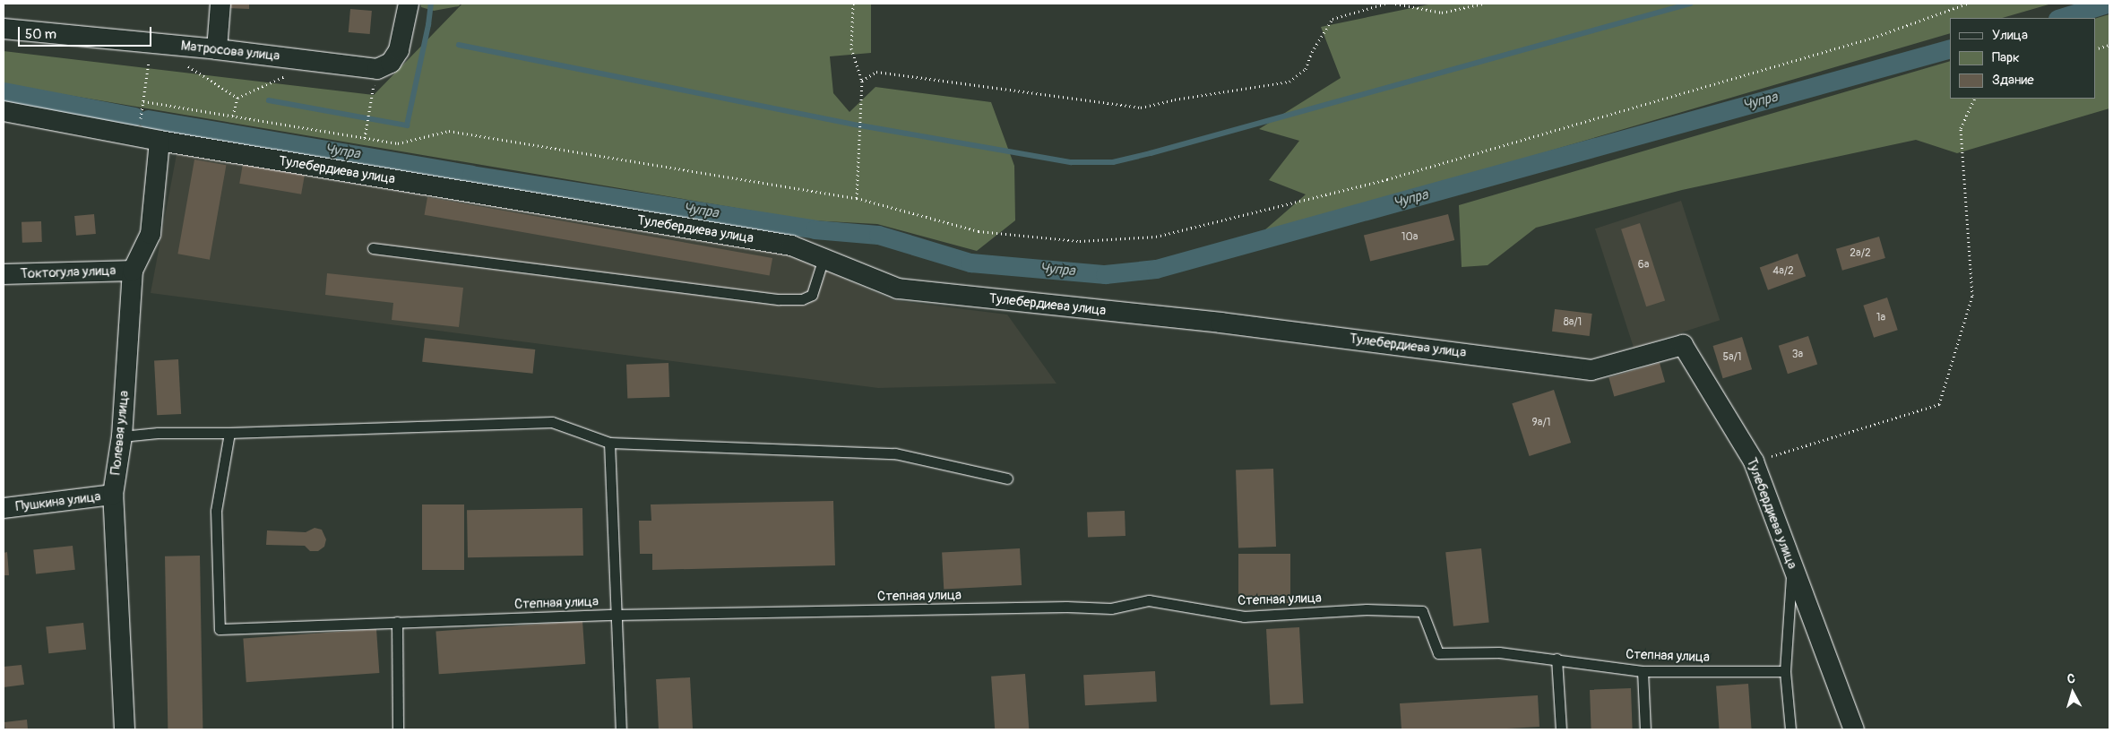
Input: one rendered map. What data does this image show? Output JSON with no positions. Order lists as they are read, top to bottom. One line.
{"streets":{"street":["Матросова улица","Тулебердиева улица","Токтогула улица","Полевая улица","Пушкина улица"],"lane":["Степная улица"]},"crossings":[["Тулебердиева улица","Полевая улица"],["Токтогула улица","Полевая улица"],["Полевая улица","Пушкина улица"]],"water":["Чупра"],"house_numbers":["10а","2а/2","6а","4а/2","1а","8а/1","3а","5а/1","9а/1"],"legend":["Улица","Парк","Здание"],"scale_bar":"50 m","north":"top"}
